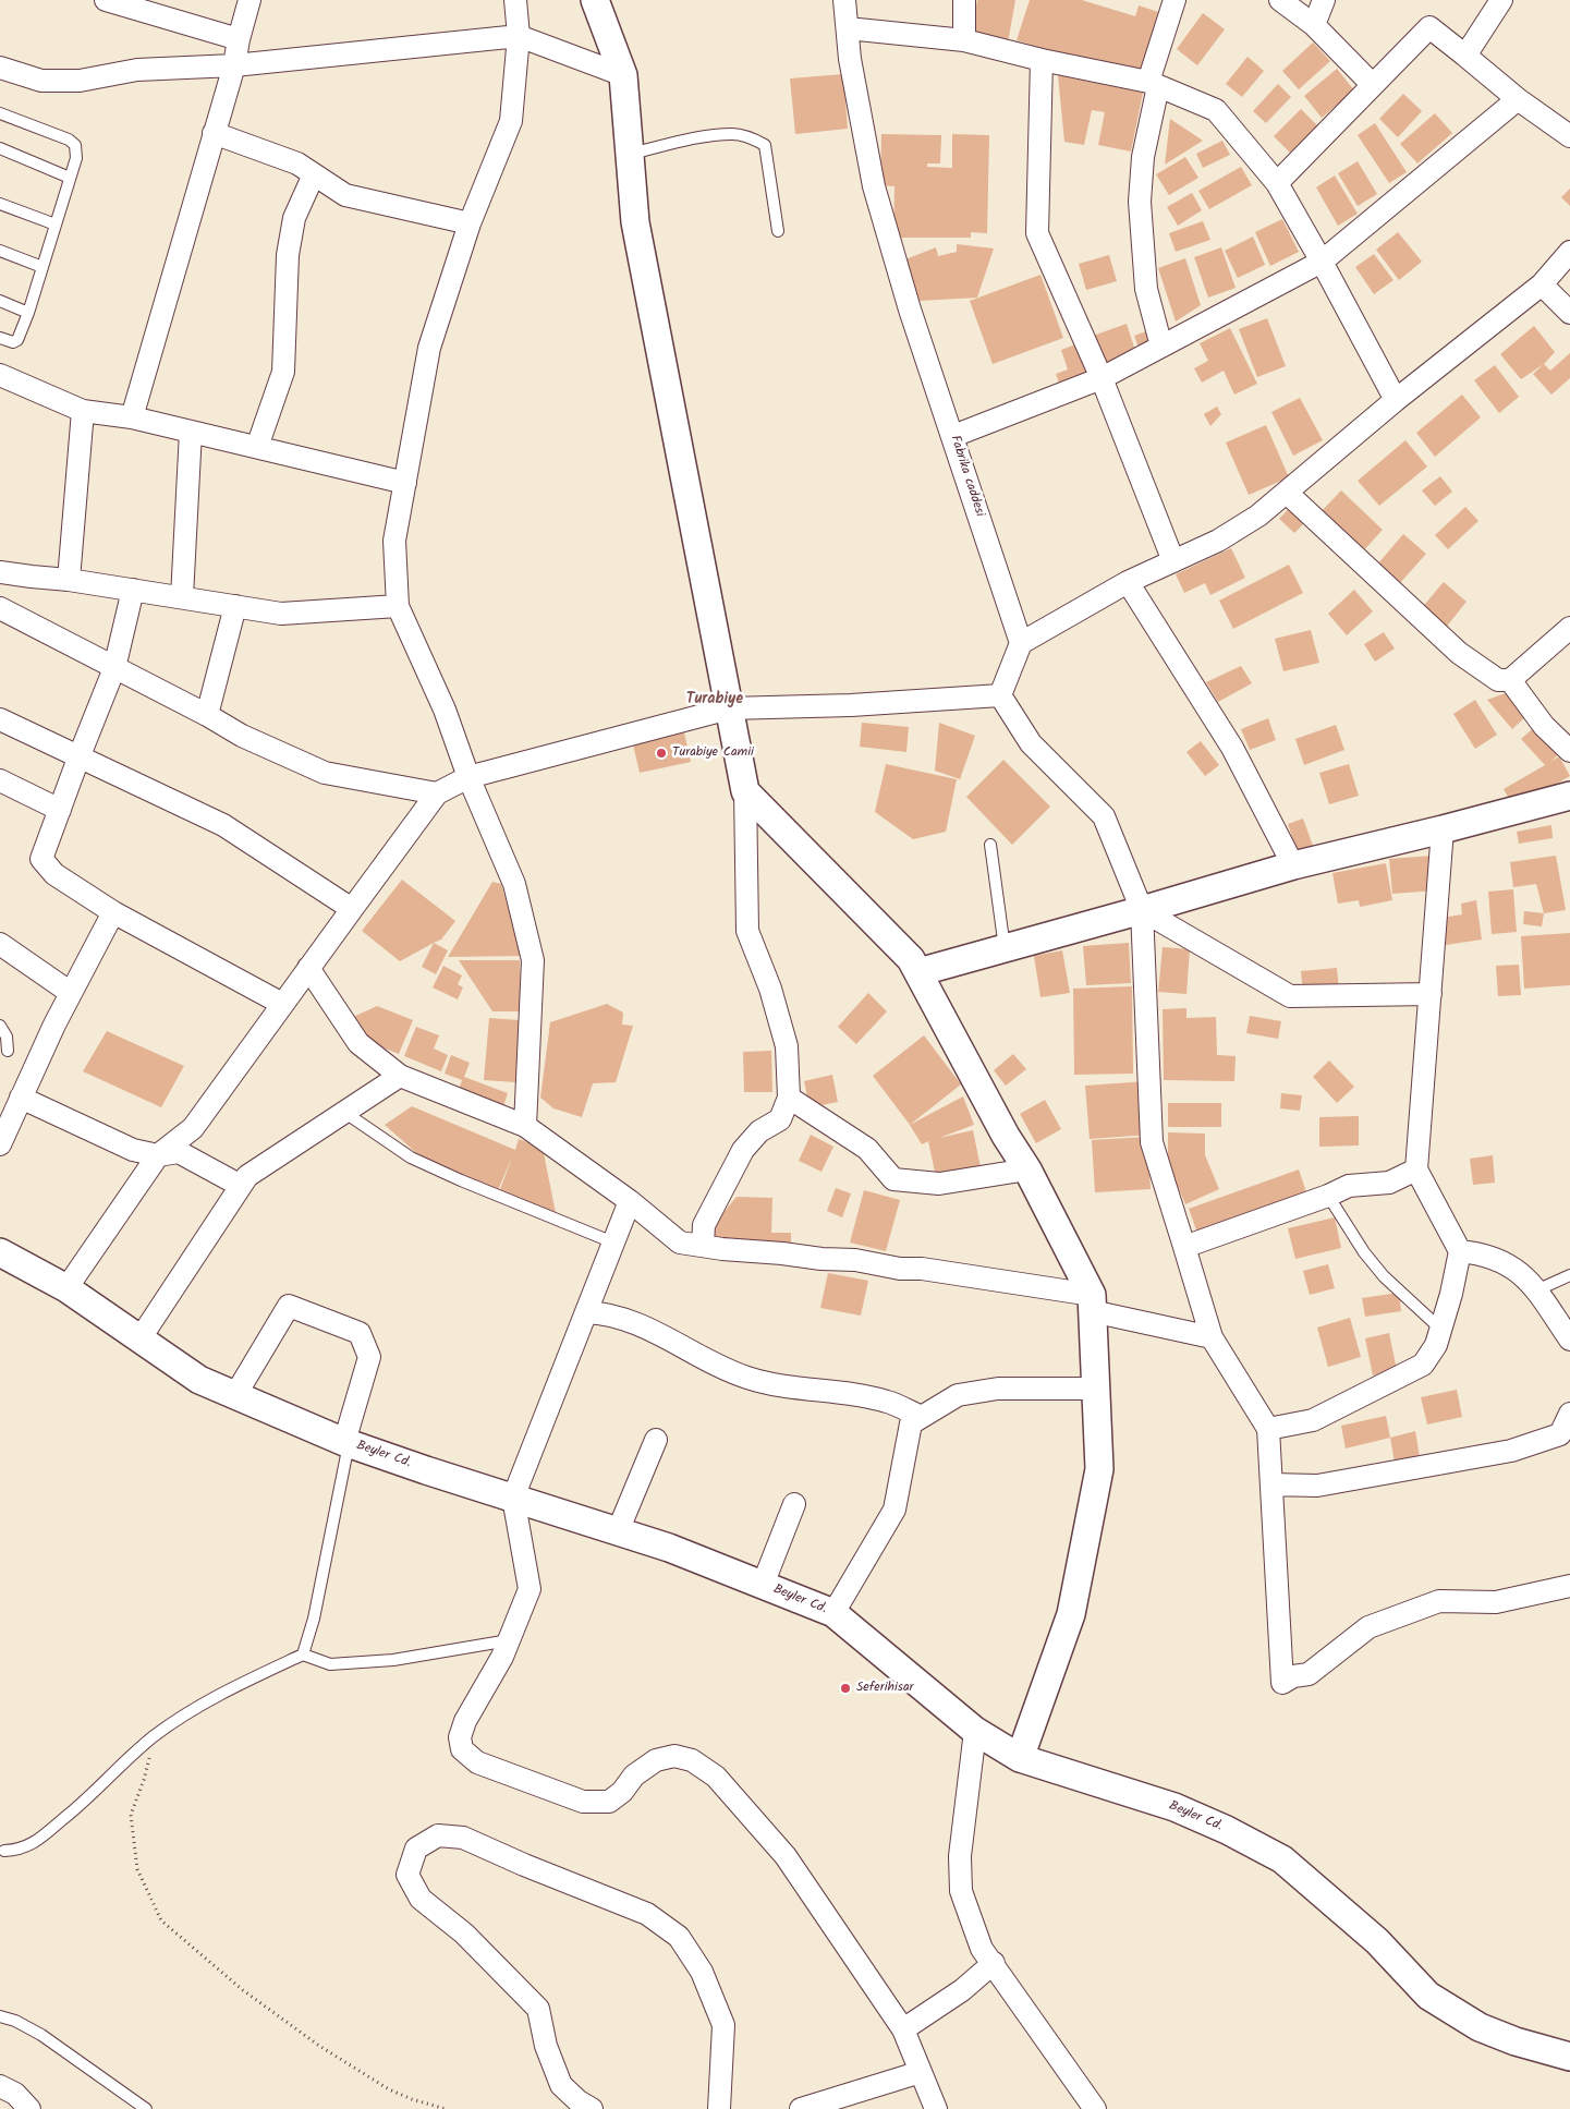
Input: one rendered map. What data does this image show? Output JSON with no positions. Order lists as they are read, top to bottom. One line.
{"streets":{"street":["Fabrika caddesi","Beyler Cd."]},"districts":["Turabiye"],"places":["Turabiye Camii","Seferihisar"]}
